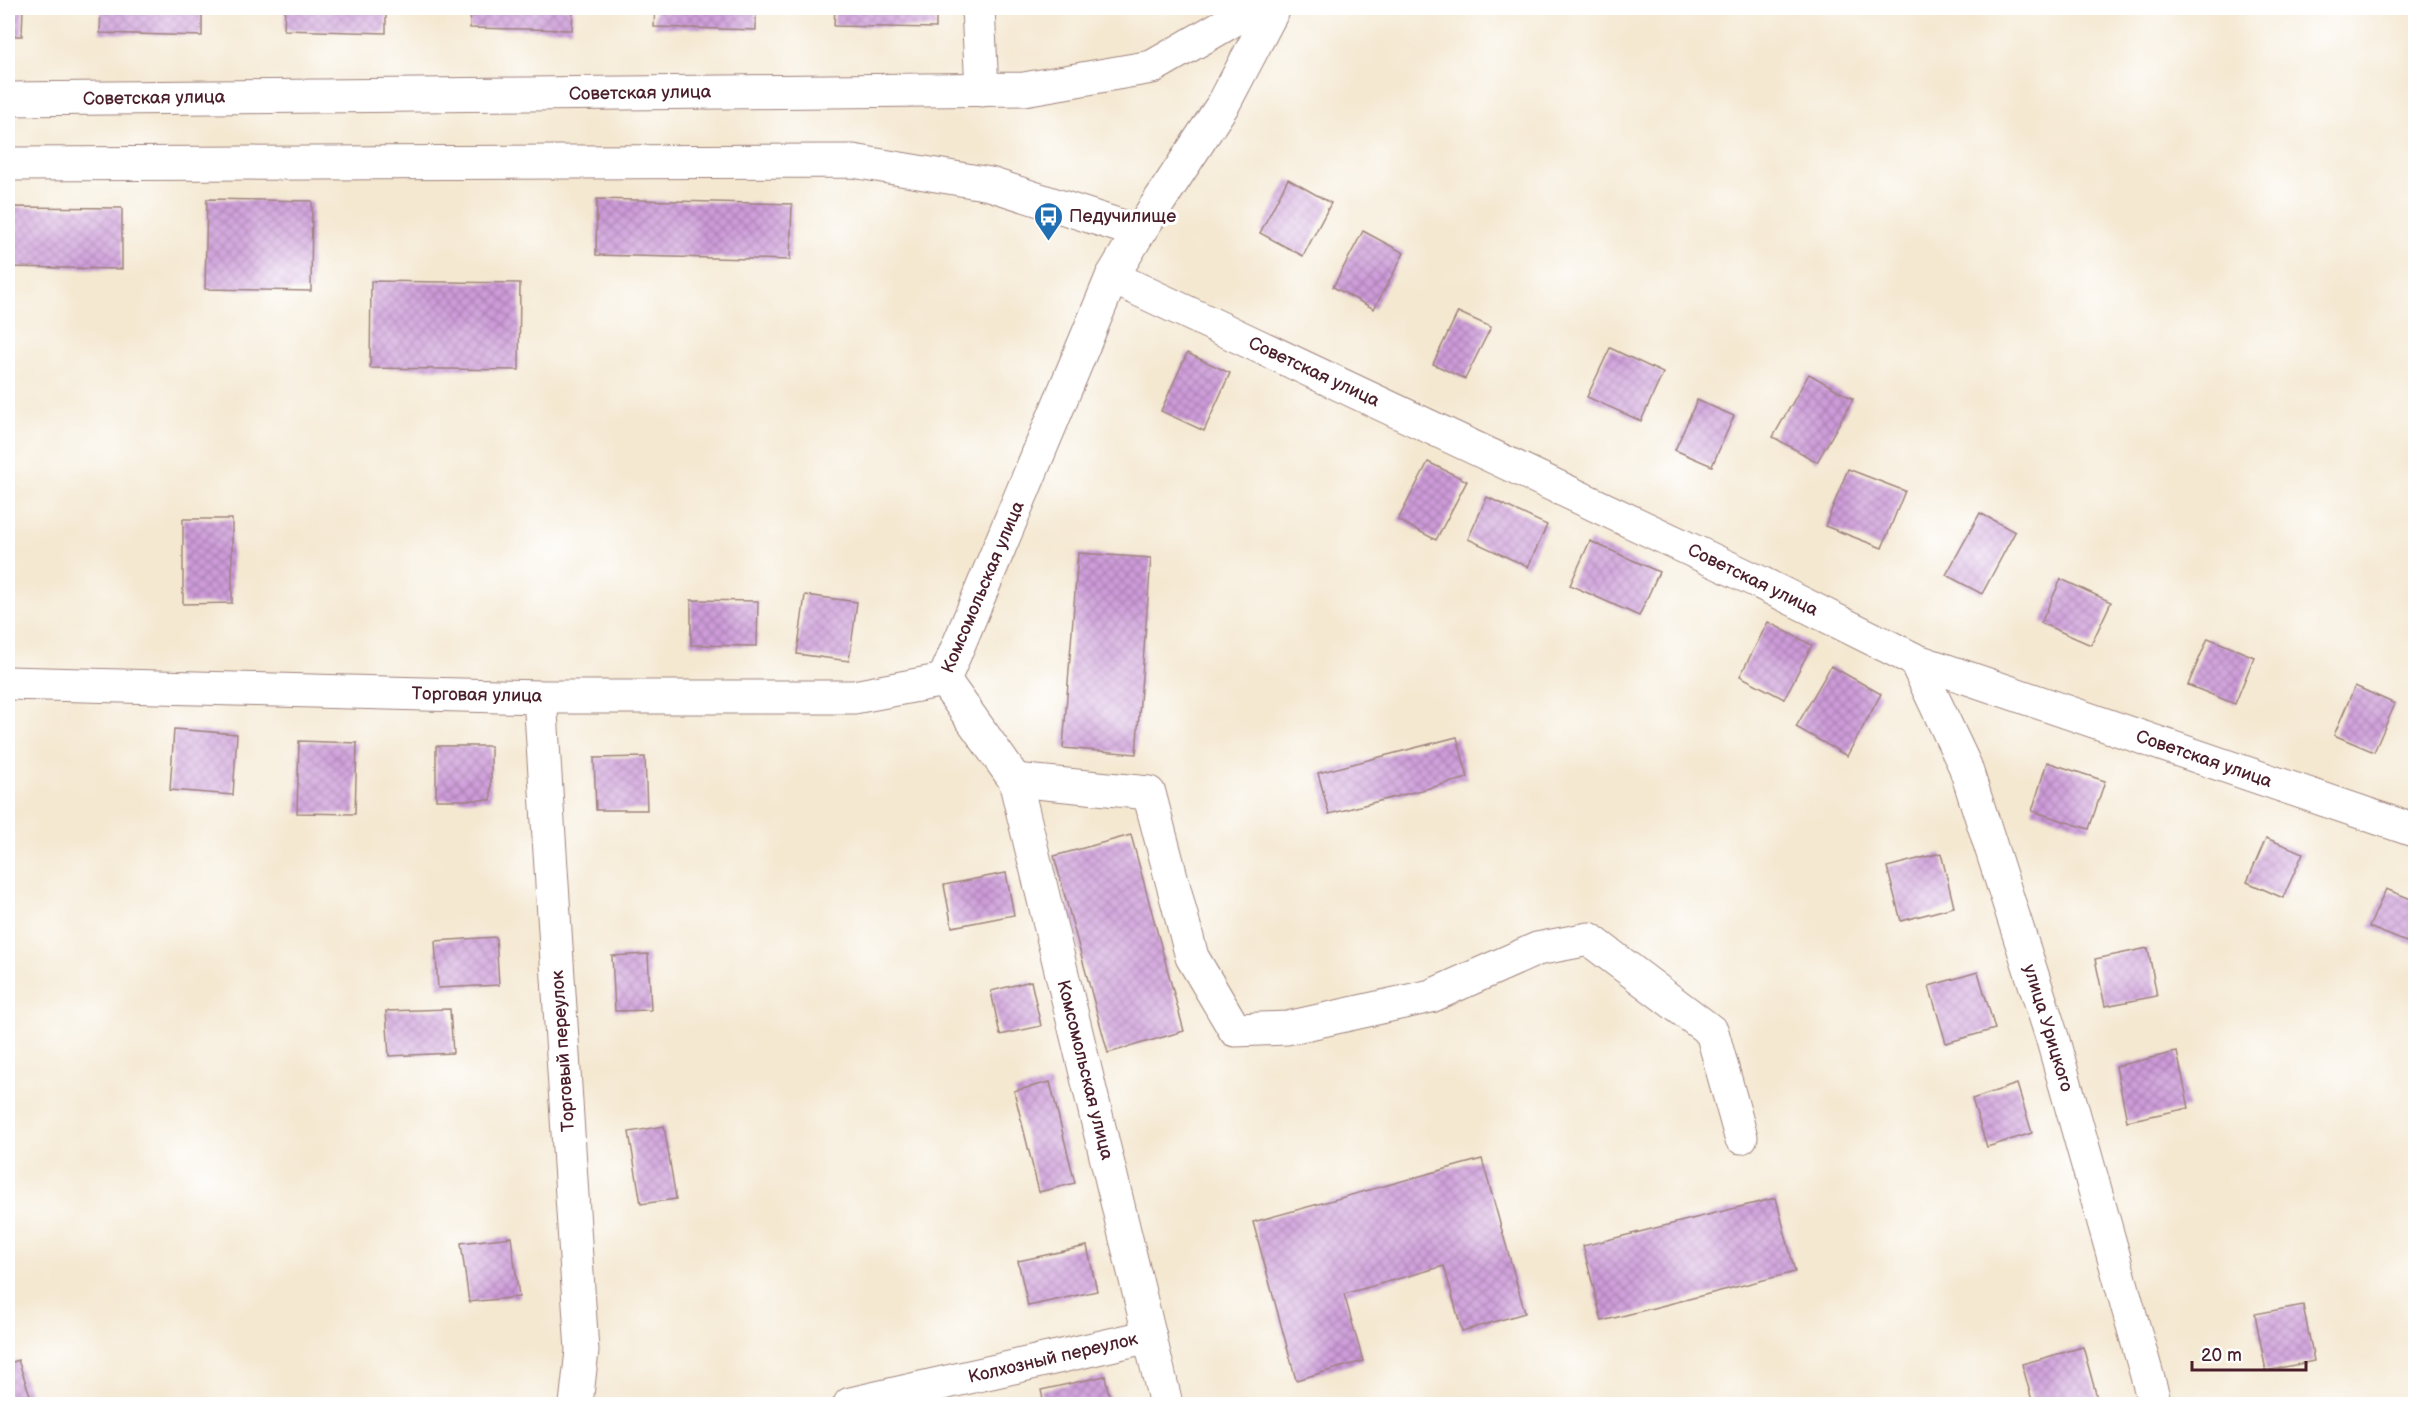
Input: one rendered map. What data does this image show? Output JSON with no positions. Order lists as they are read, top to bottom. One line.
{"streets":{"street":["Советская улица","Комсомольская улица","Торговая улица","улица Урицкого","Торговый переулок","Колхозный переулок"]},"crossings":[["Советская улица","Комсомольская улица"],["Советская улица","улица Урицкого"],["Комсомольская улица","Торговая улица"],["Комсомольская улица","Колхозный переулок"],["Торговая улица","Торговый переулок"]],"places":{"bus stop":["Педучилище"]},"scale_bar":"20 m"}
